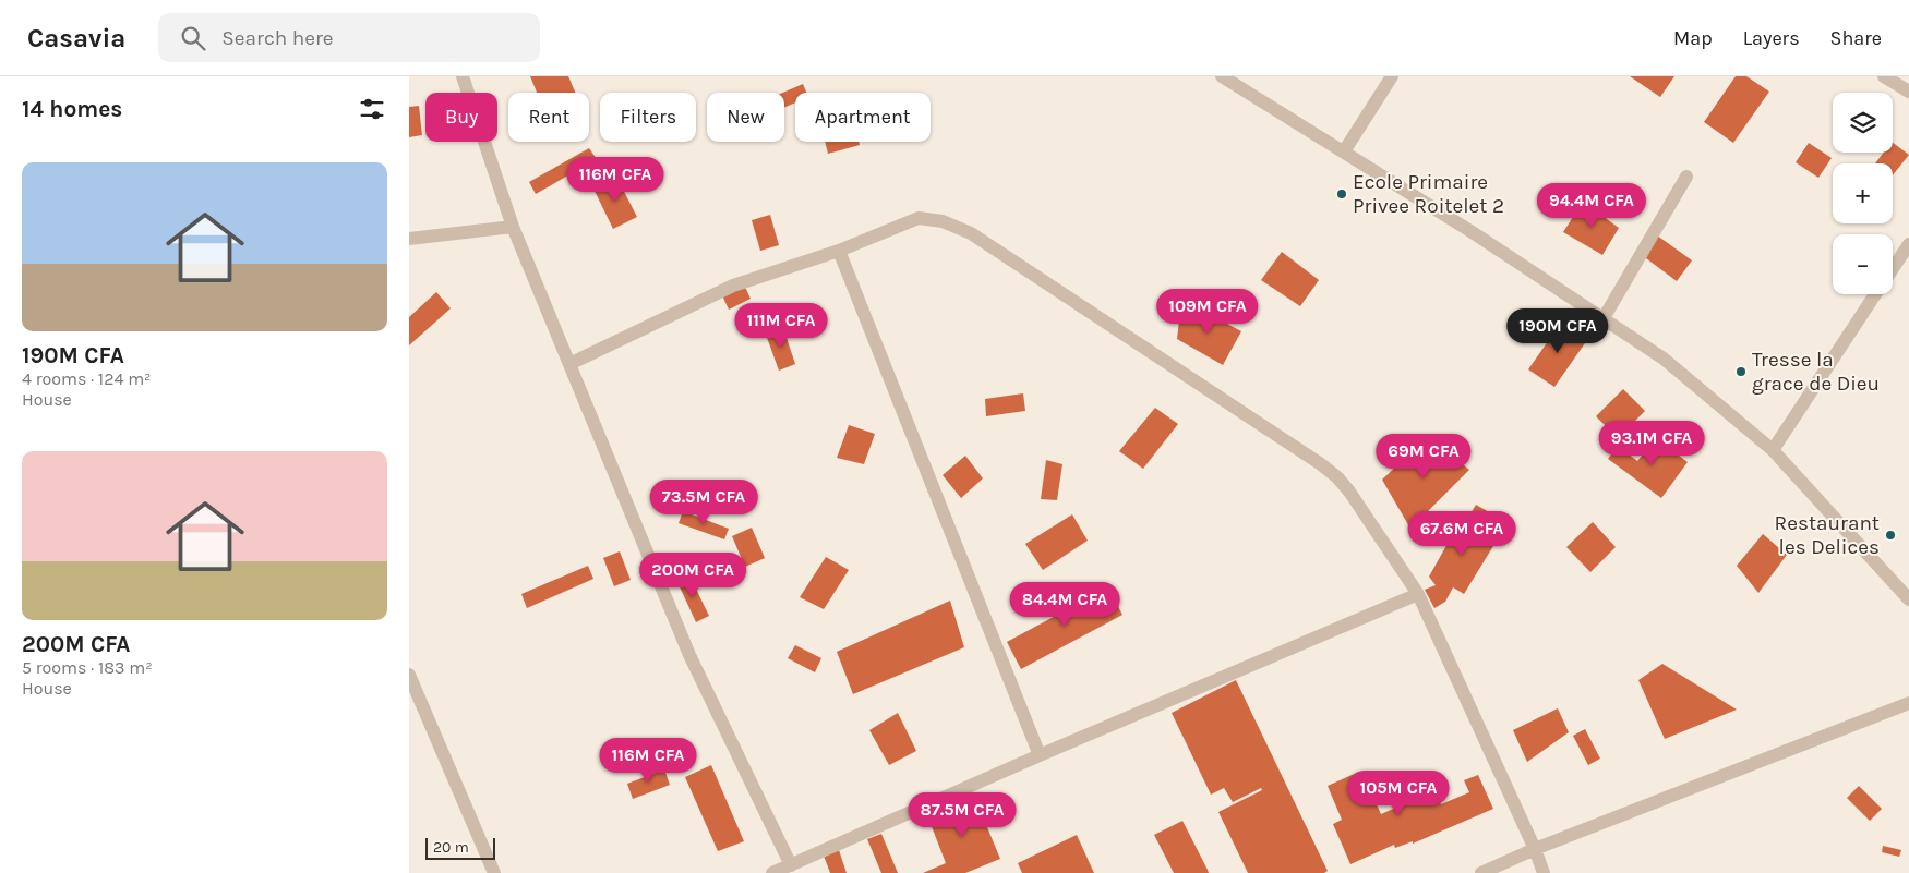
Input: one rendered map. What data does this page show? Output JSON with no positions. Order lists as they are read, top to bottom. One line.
{"places":["Ecole Primaire Privee Roitelet 2","Tresse la grace de Dieu","Restaurant les Delices"],"scale_bar":"20 m","page":{"header":"Casavia","search":"Search here","nav":["Map","Layers","Share"],"heading":"14 homes","map_buttons":["+","−"],"chip":["Buy","Rent","Filters","New","Apartment"],"list":[{"name":"190M CFA","note":"4 rooms · 124 m² · House"},{"name":"200M CFA","note":"5 rooms · 183 m² · House"}],"price":["116M CFA","94.4M CFA","109M CFA","111M CFA","190M CFA","93.1M CFA","69M CFA","73.5M CFA","67.6M CFA","200M CFA","84.4M CFA","116M CFA","105M CFA","87.5M CFA"],"scale":"20 m"}}
